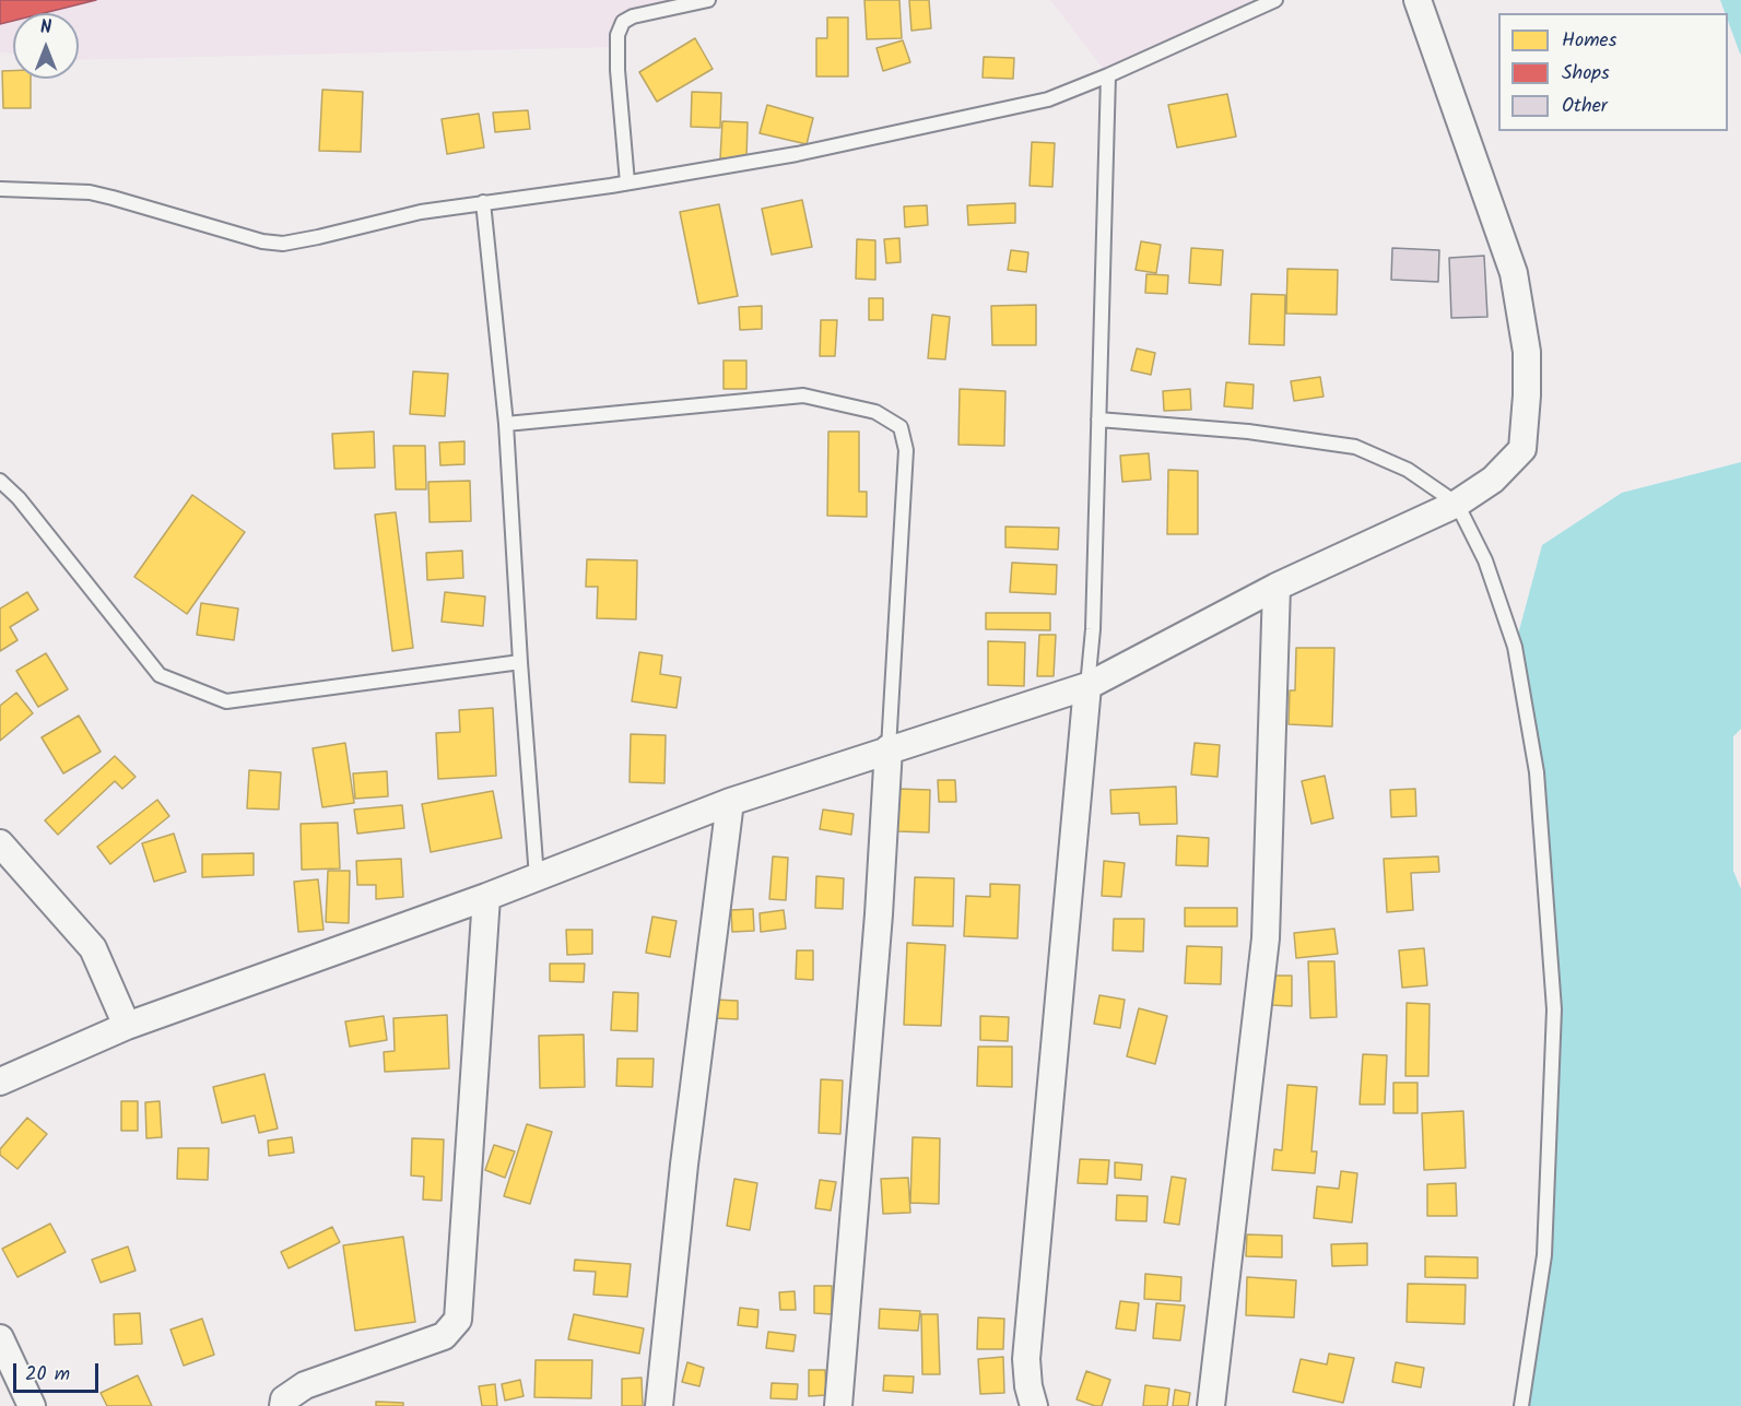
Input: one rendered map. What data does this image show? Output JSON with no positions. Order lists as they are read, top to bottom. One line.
{"legend":["Homes","Shops","Other"],"scale_bar":"20 m","north":"top"}
